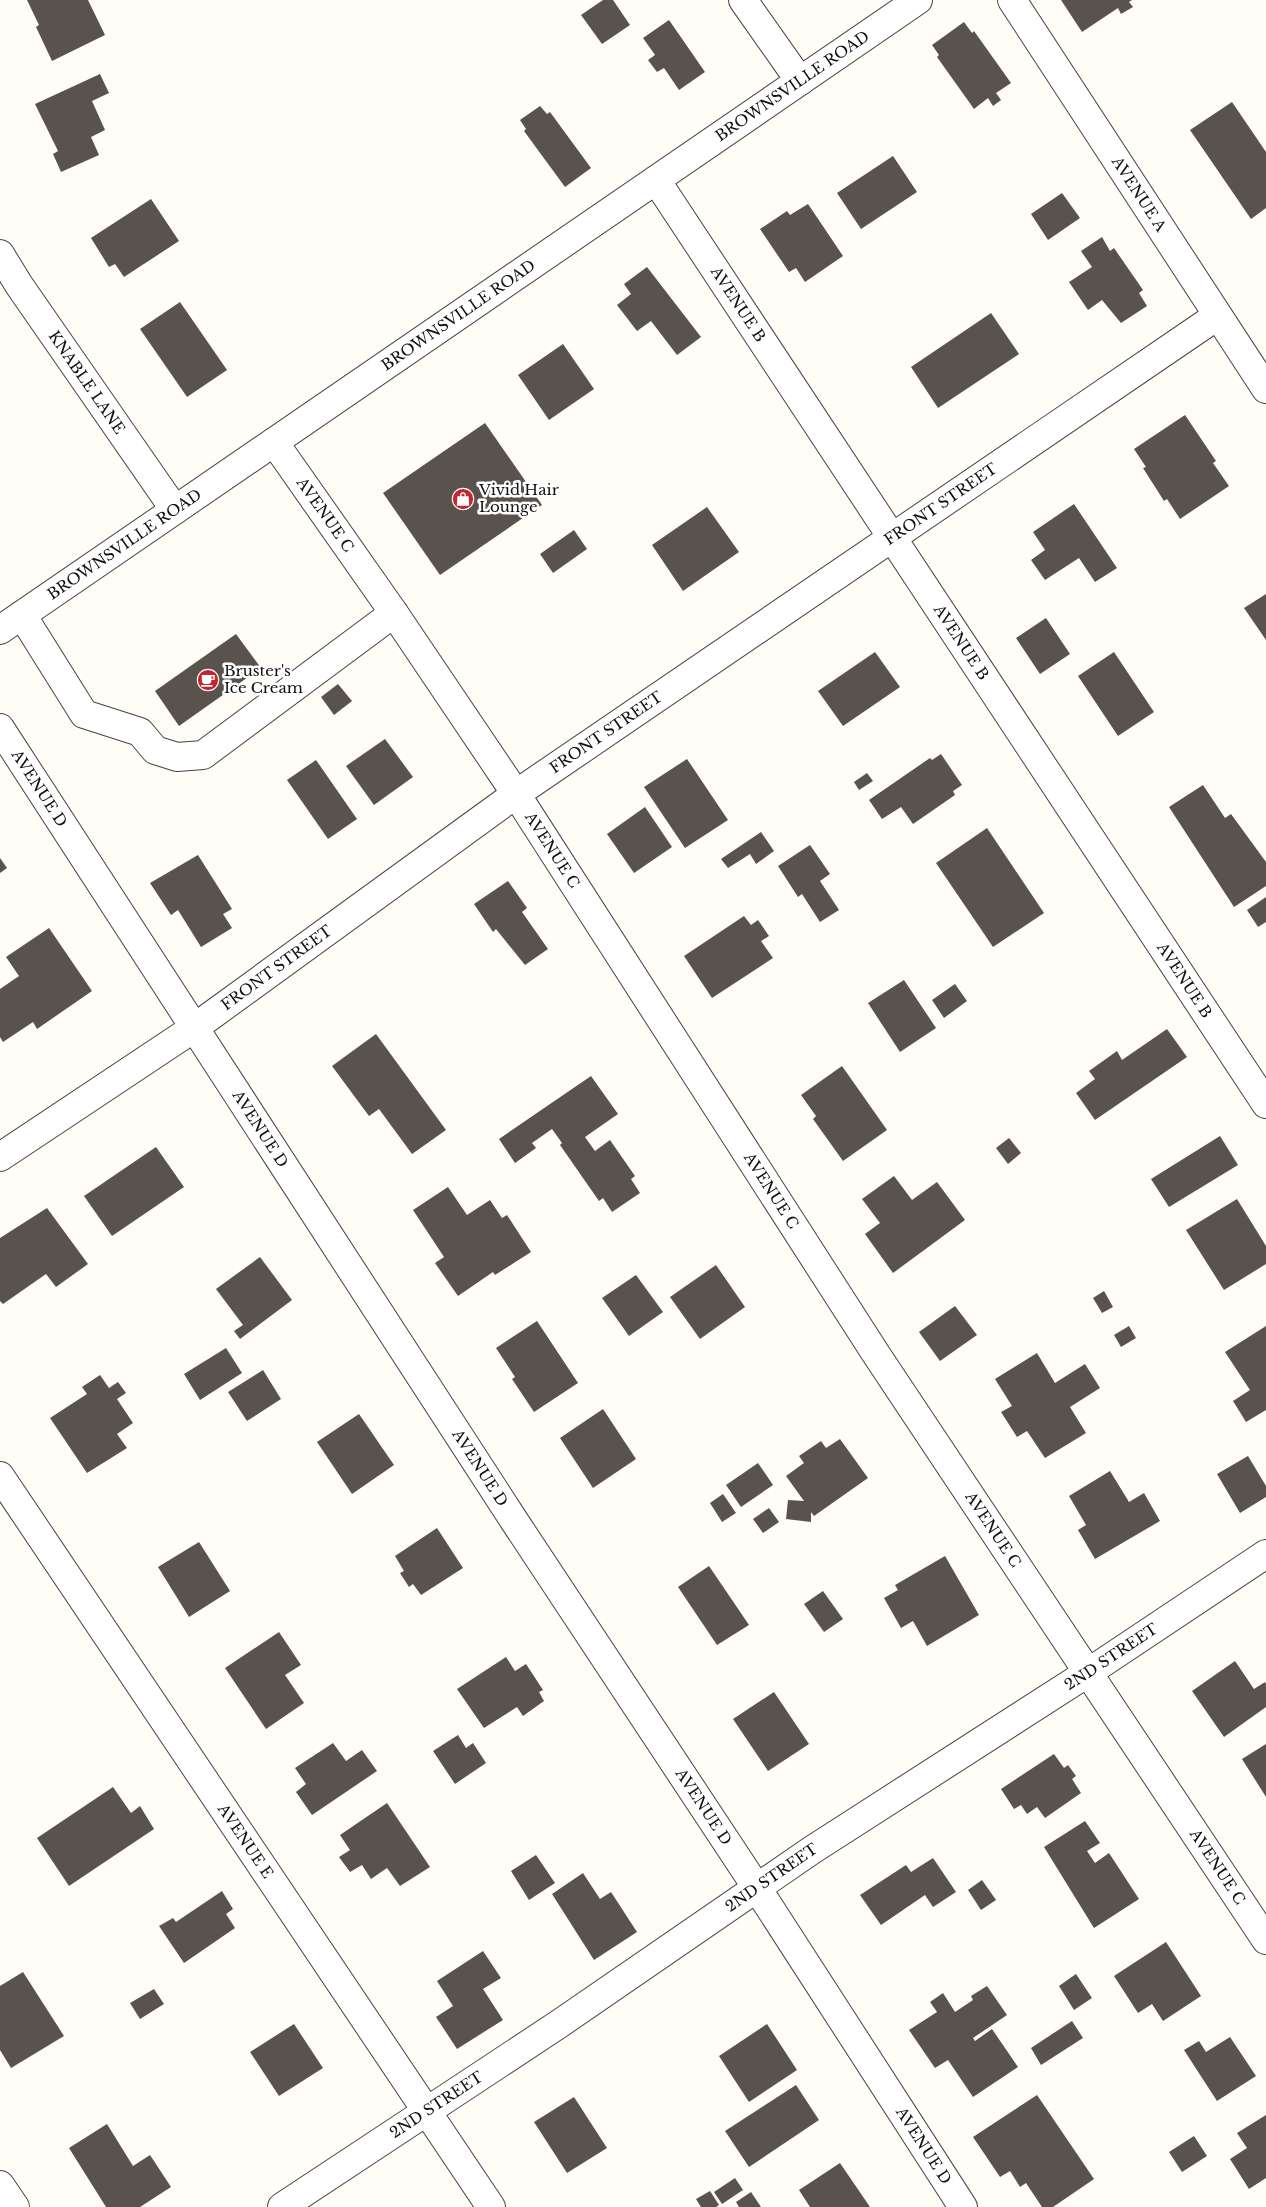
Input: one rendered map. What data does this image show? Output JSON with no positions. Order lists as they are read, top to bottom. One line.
{"streets":{"street":["BROWNSVILLE ROAD","AVENUE A","AVENUE B","KNABLE LANE","FRONT STREET","AVENUE C","AVENUE D","2ND STREET","AVENUE E"]},"crossings":[["BROWNSVILLE ROAD","AVENUE B"],["BROWNSVILLE ROAD","KNABLE LANE"],["BROWNSVILLE ROAD","AVENUE C"],["AVENUE A","FRONT STREET"],["AVENUE B","FRONT STREET"],["FRONT STREET","AVENUE C"],["FRONT STREET","AVENUE D"],["AVENUE C","2ND STREET"],["AVENUE D","2ND STREET"],["2ND STREET","AVENUE E"]],"places":{"shop":["Vivid Hair Lounge"],"cafe":["Bruster's Ice Cream"]}}
